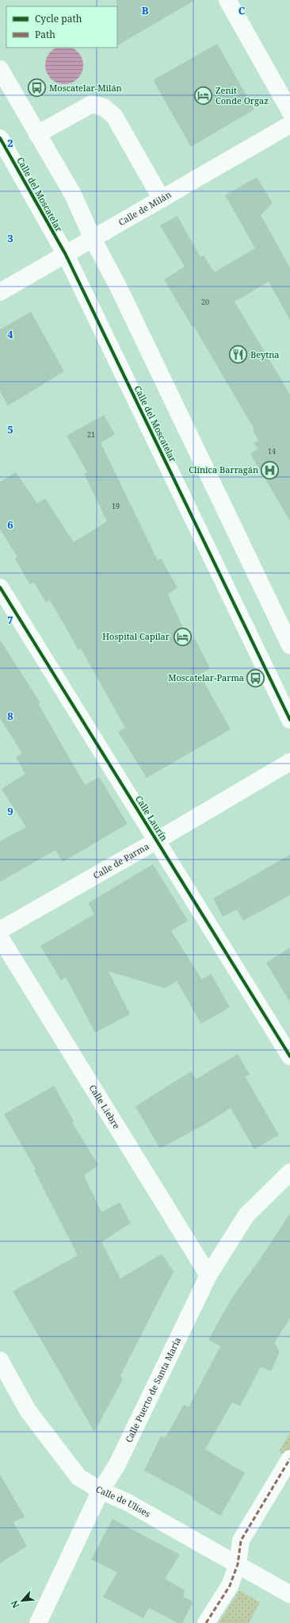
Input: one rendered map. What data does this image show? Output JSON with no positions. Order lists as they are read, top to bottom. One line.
{"streets":{"street":["Calle del Moscatelar","Calle de Milán","Calle Laurín","Calle de Parma","Calle Liebre","Calle Puerto de Santa María","Calle de Ulises"]},"crossings":[["Calle del Moscatelar","Calle de Milán"],["Calle Laurín","Calle de Parma"],["Calle Liebre","Calle Puerto de Santa María"],["Calle Puerto de Santa María","Calle de Ulises"]],"places":{"bus stop":["Moscatelar-Milán","Moscatelar-Parma"],"hotel":["Zenit Conde Orgaz","Hospital Capilar"],"restaurant":["Beytna"],"hospital":["Clínica Barragán"]},"house_numbers":["20","21","14","19"],"legend":["Cycle path","Path"],"north":"bottom left","grid":{"columns":["B","C"],"rows":["2","3","4","5","6","7","8","9"]}}
